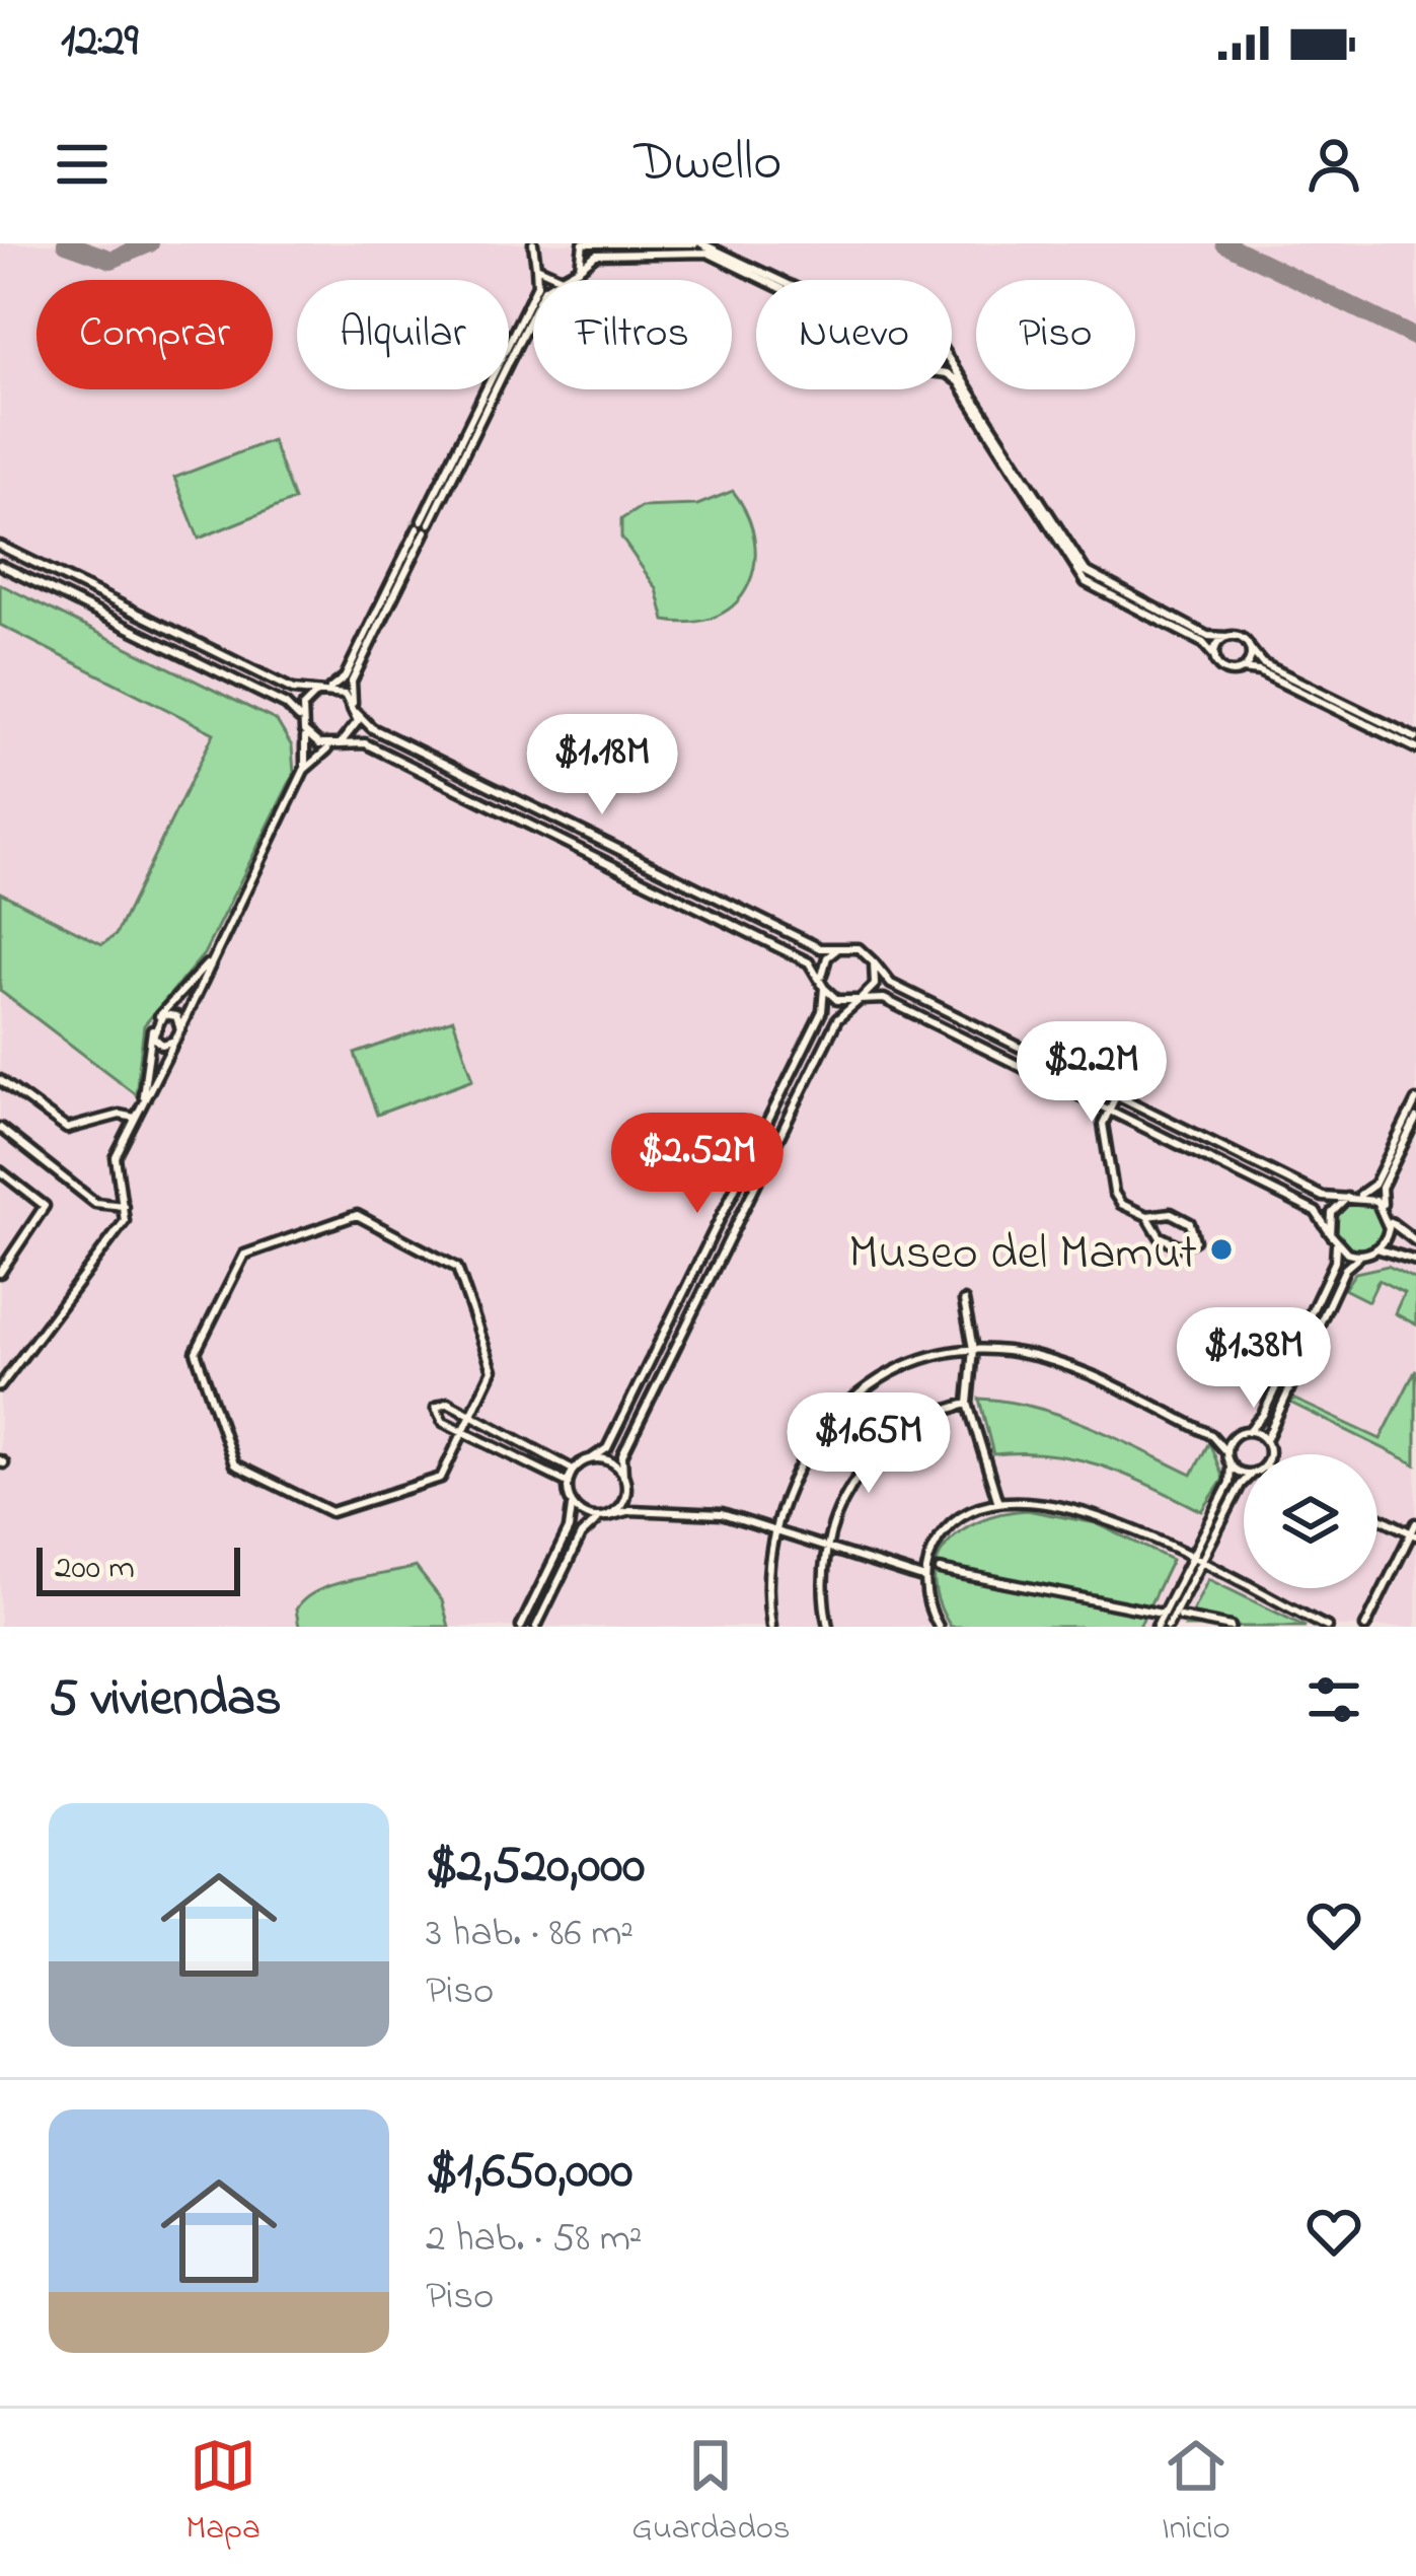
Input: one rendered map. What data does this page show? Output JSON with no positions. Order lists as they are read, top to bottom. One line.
{"places":["Museo del Mamut"],"scale_bar":"200 m","page":{"status":"12:29","header":"Dwello","chip":["Comprar","Alquilar","Filtros","Nuevo","Piso"],"price":["$1.18M","$2.2M","$2.52M","$1.38M","$1.65M"],"scale":"200 m","heading":"5 viviendas","list":[{"name":"$2,520,000","note":"3 hab. · 86 m² · Piso"},{"name":"$1,650,000","note":"2 hab. · 58 m² · Piso"}],"tabs":["Mapa","Guardados","Inicio"]}}
